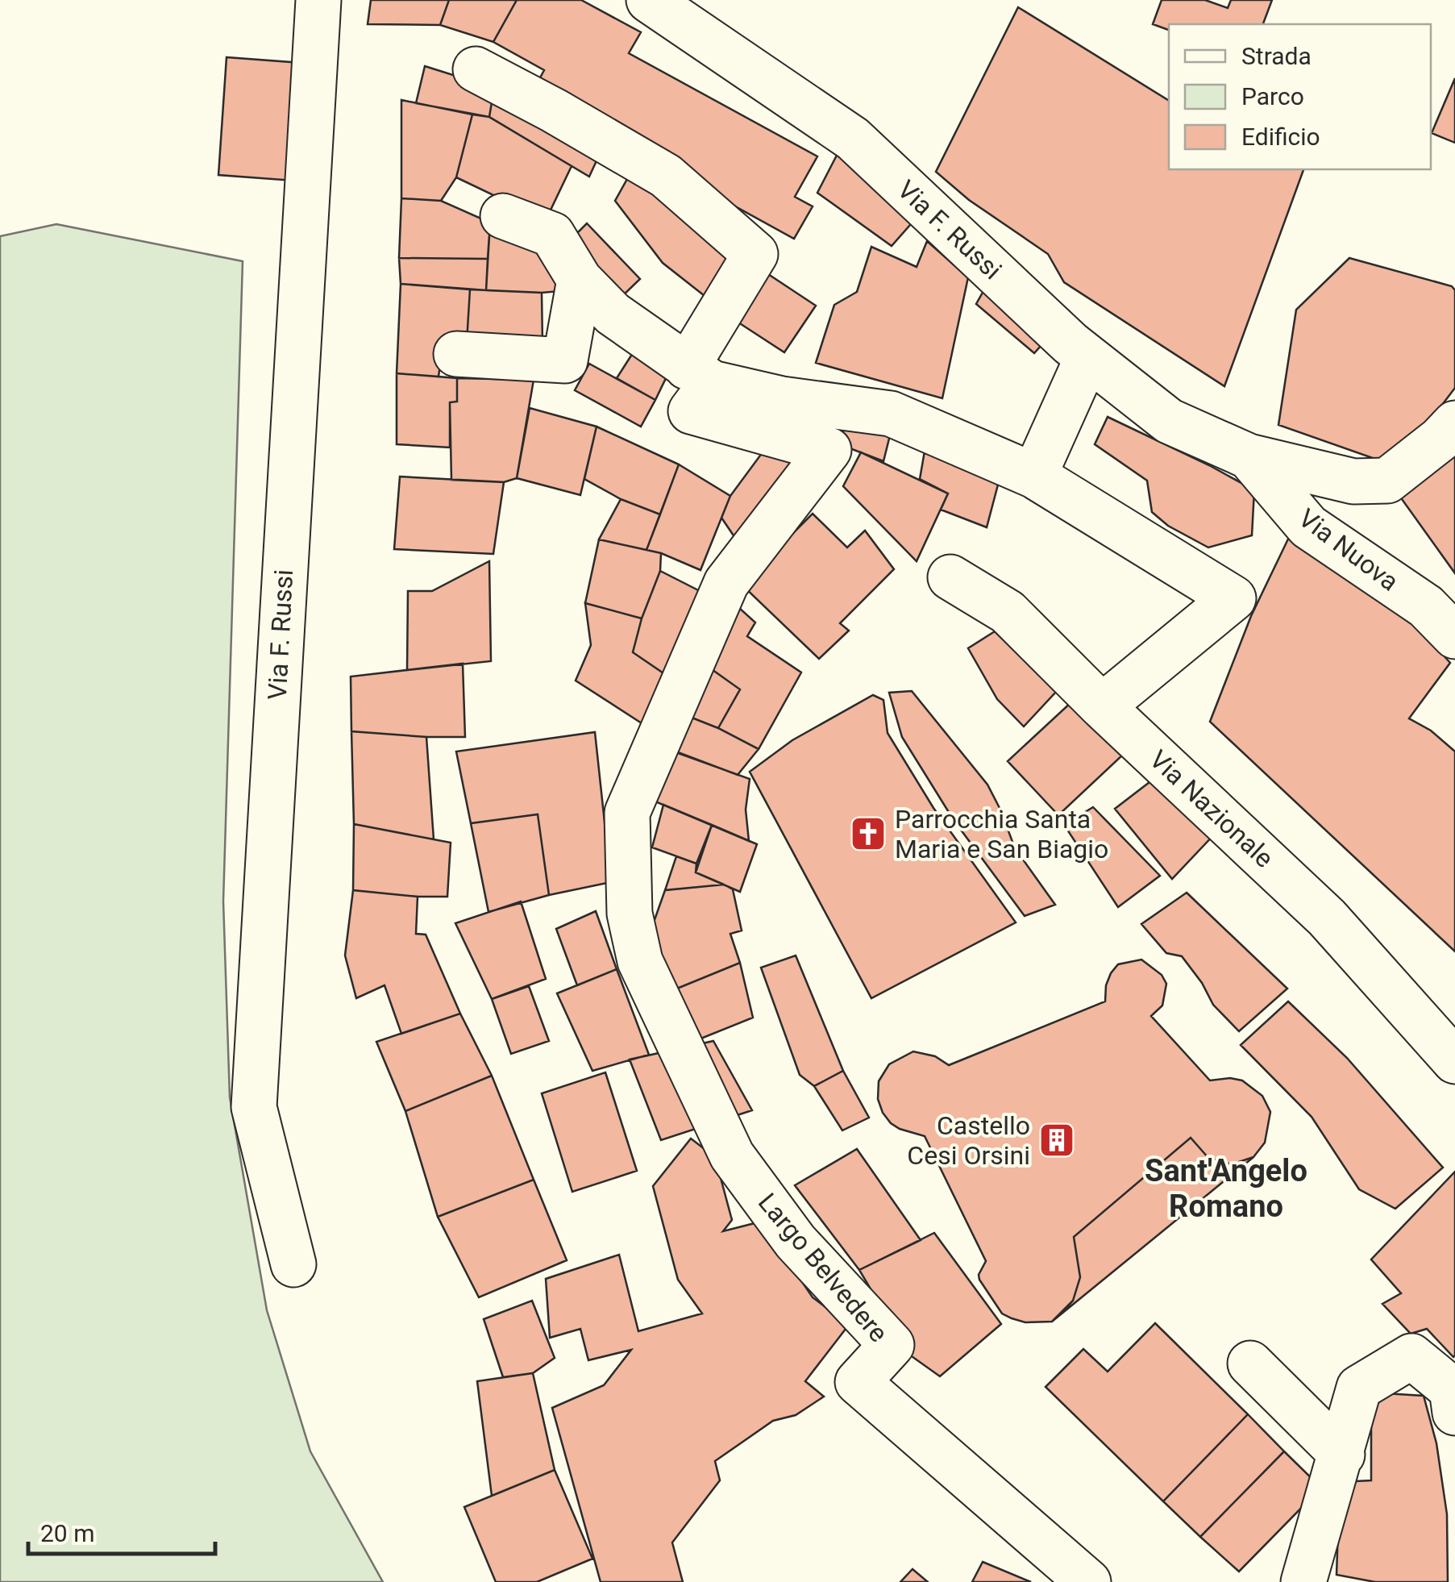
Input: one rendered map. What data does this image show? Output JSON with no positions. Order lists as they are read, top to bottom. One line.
{"streets":{"street":["Via F. Russi","Via Nuova","Via Nazionale","Largo Belvedere"]},"crossings":[["Via F. Russi","Via Nuova"]],"districts":["Sant'Angelo Romano"],"places":{"church":["Parrocchia Santa Maria e San Biagio"],"building":["Castello Cesi Orsini"]},"legend":["Strada","Parco","Edificio"],"scale_bar":"20 m"}
